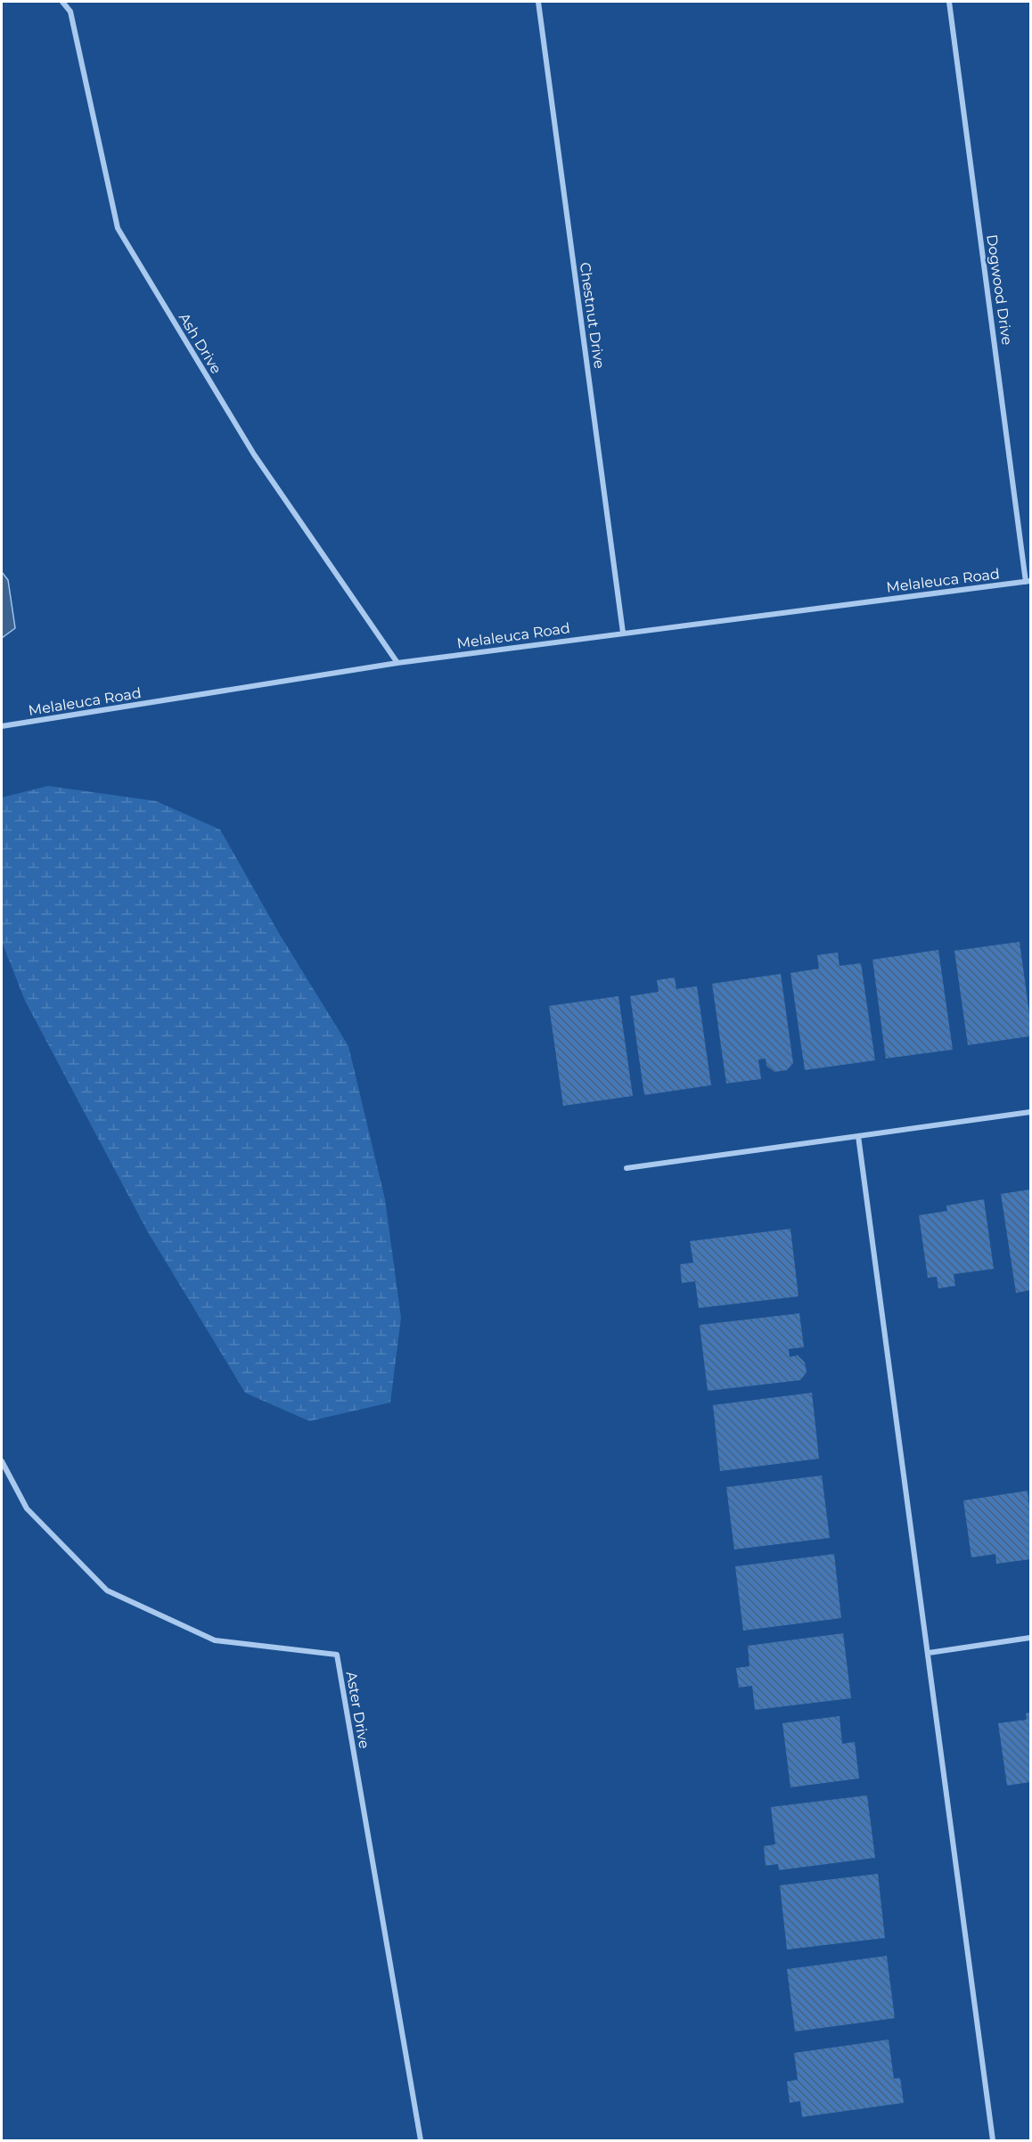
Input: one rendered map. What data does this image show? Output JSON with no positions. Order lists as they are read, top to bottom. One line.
{"streets":{"street":["Dogwood Drive","Chestnut Drive","Ash Drive","Melaleuca Road","Aster Drive"]},"crossings":[["Dogwood Drive","Melaleuca Road"],["Chestnut Drive","Melaleuca Road"],["Ash Drive","Melaleuca Road"]]}
